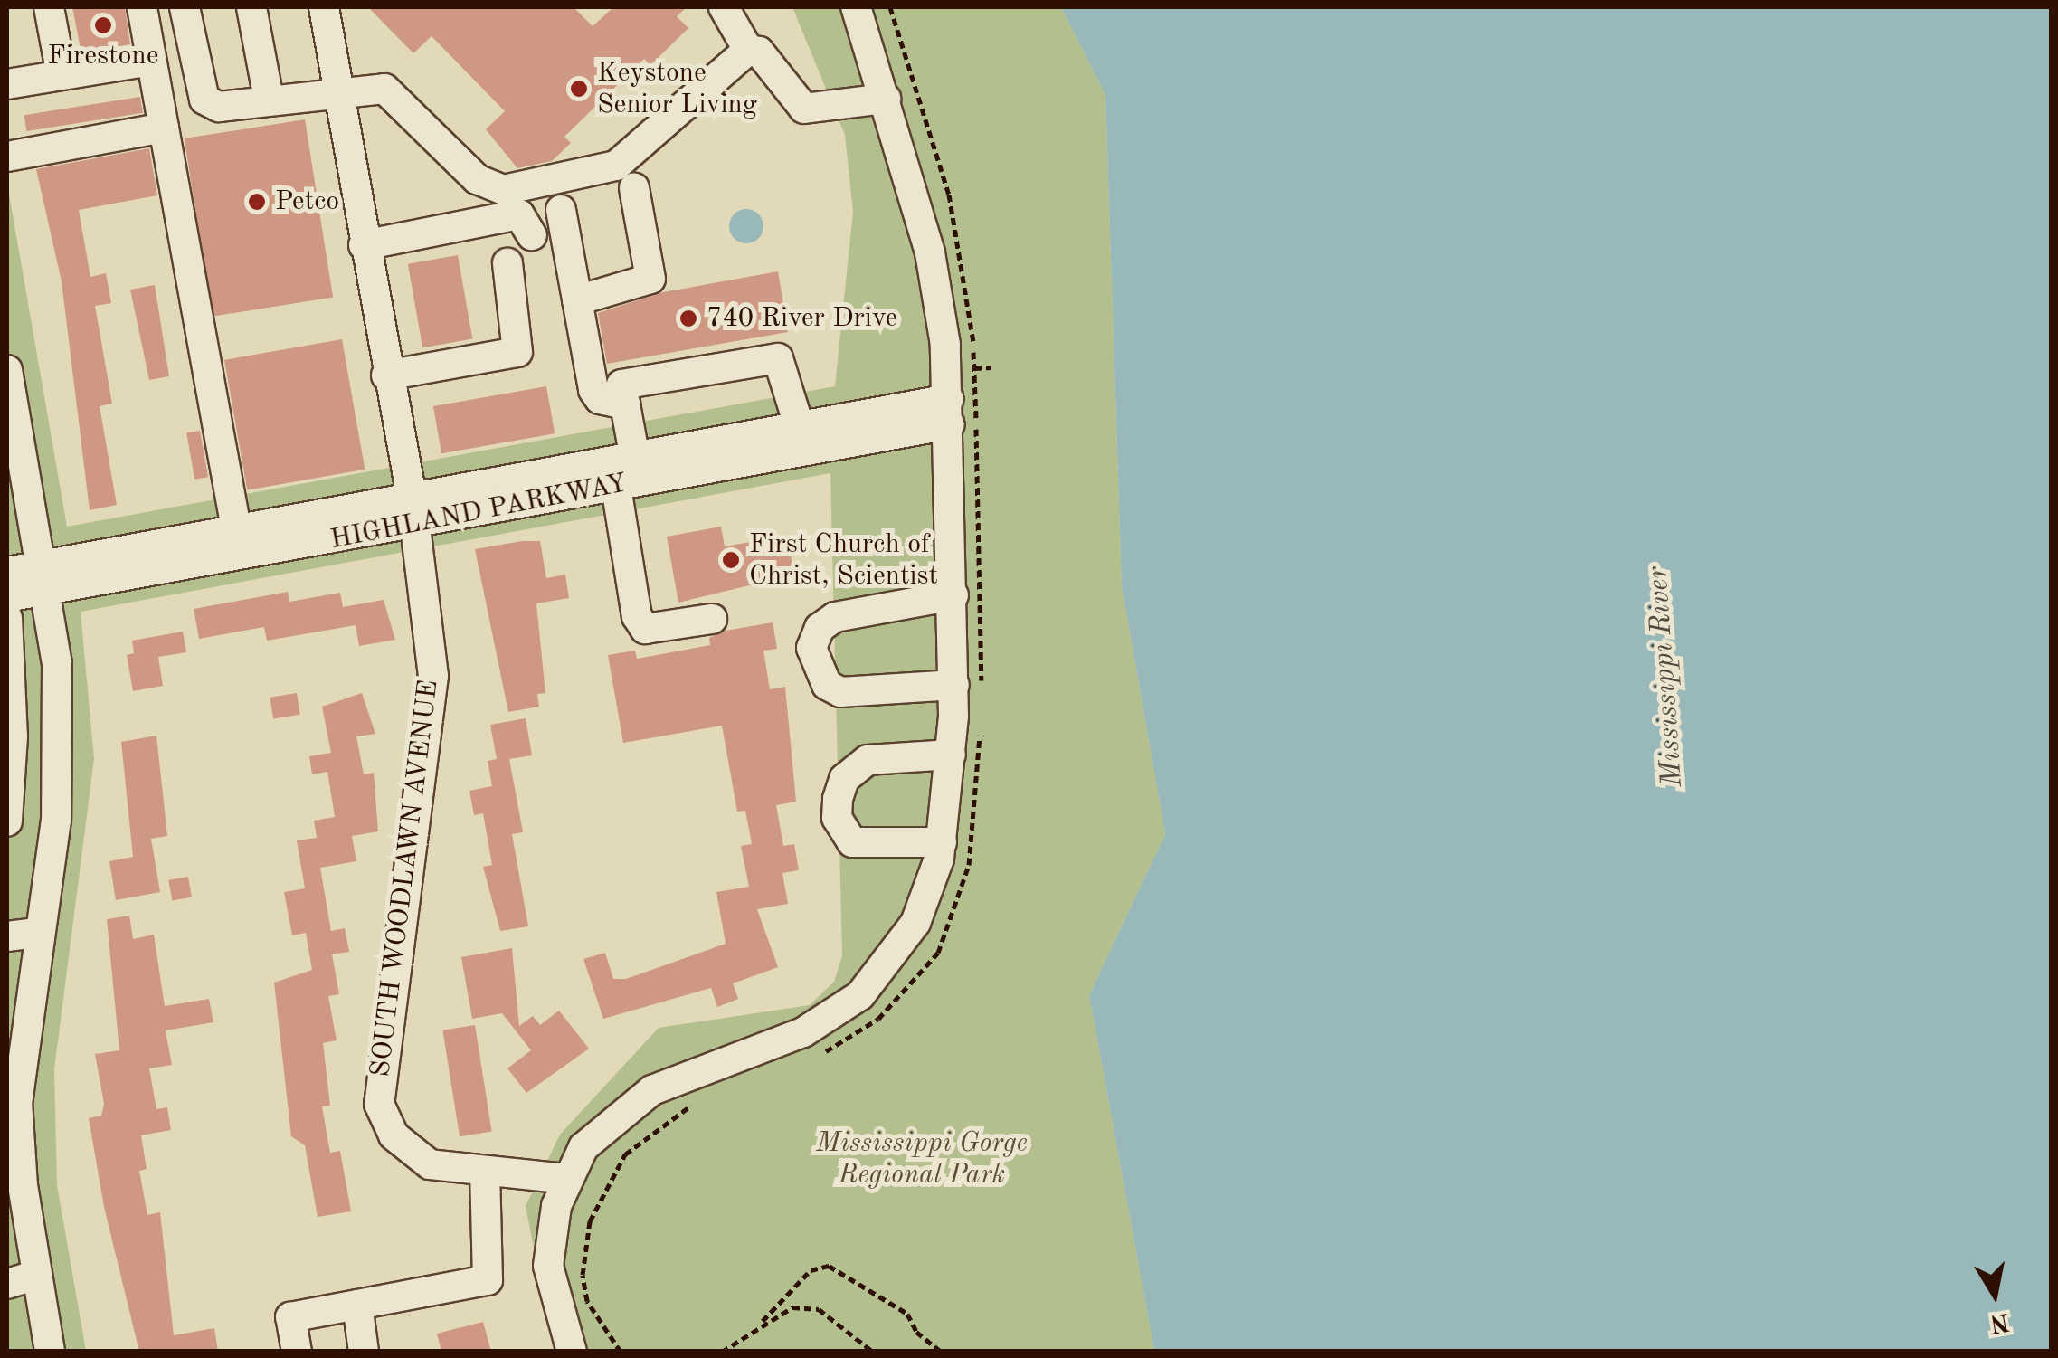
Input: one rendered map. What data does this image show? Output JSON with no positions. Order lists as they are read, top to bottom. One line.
{"streets":{"street":["HIGHLAND PARKWAY","SOUTH WOODLAWN AVENUE"]},"crossings":[["HIGHLAND PARKWAY","SOUTH WOODLAWN AVENUE"]],"water":["Mississippi River"],"parks":["Mississippi Gorge Regional Park"],"places":["Firestone","Keystone Senior Living","Petco","740 River Drive","First Church of Christ, Scientist"],"north":"bottom"}
